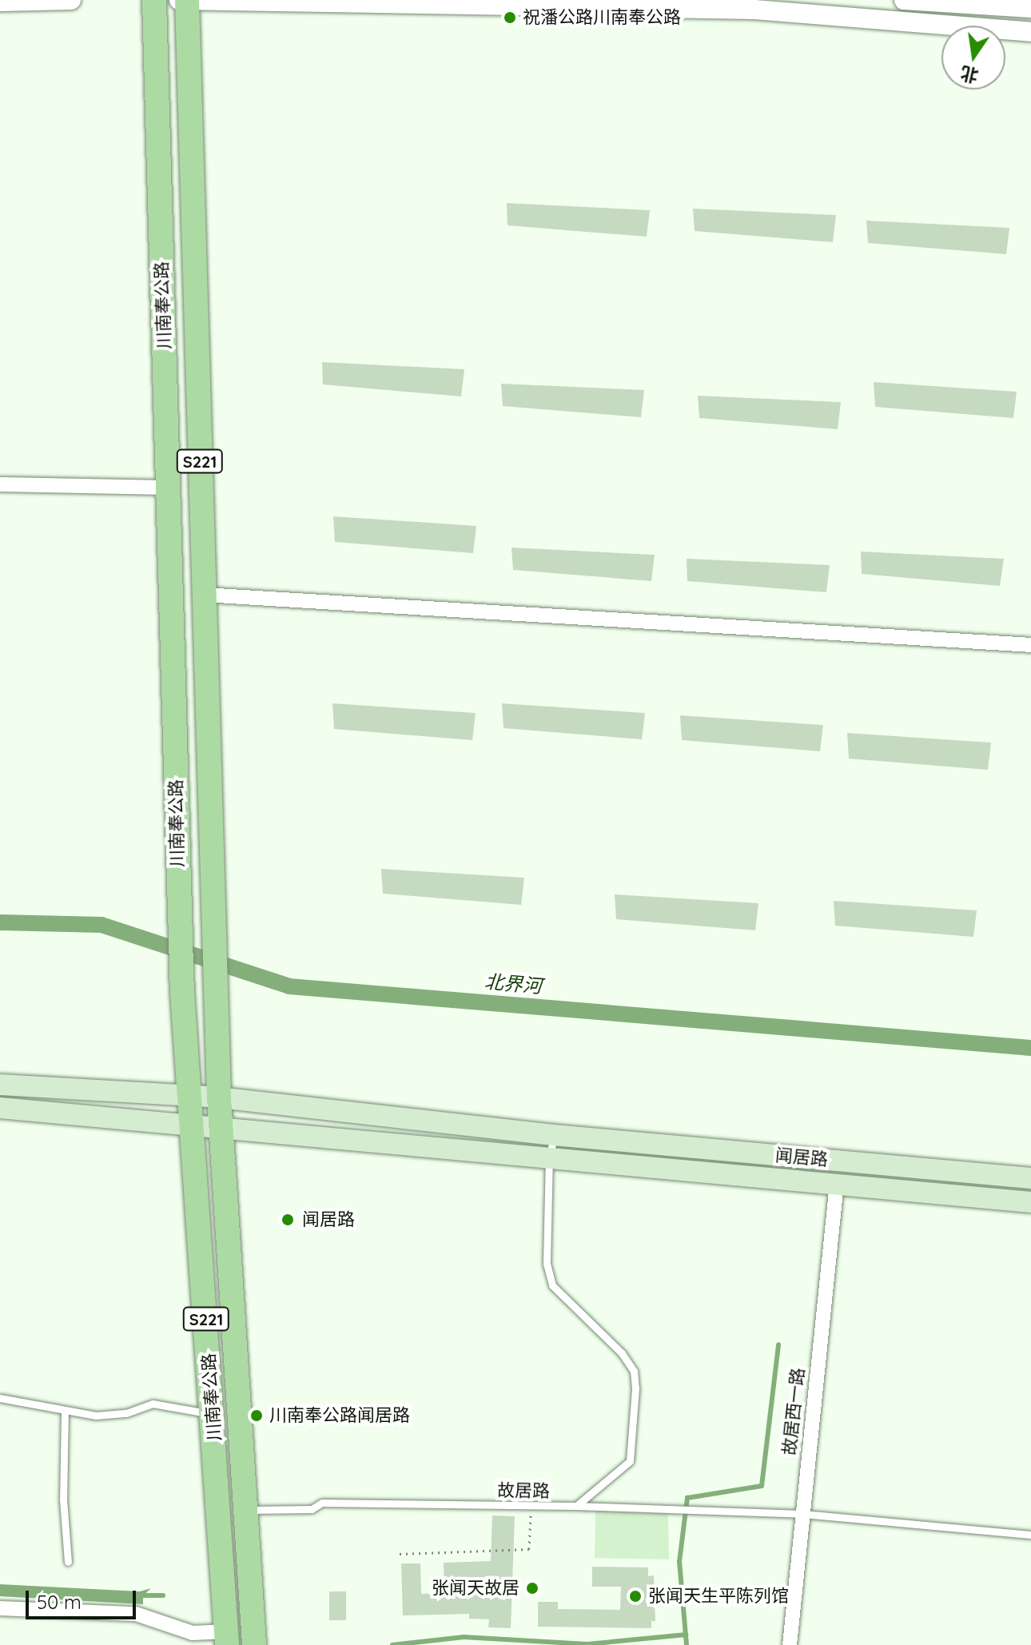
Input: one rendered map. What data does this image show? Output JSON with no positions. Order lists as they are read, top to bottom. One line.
{"streets":{"main road":["川南奉公路","S221","闻居路"],"street":["故居西一路"],"lane":["故居路"]},"crossings":[["川南奉公路","闻居路"],["川南奉公路","故居路"],["故居西一路","故居路"]],"water":["北界河"],"places":["祝潘公路川南奉公路","闻居路","川南奉公路闻居路","张闻天故居","张闻天生平陈列馆"],"scale_bar":"50 m","north":"bottom"}
